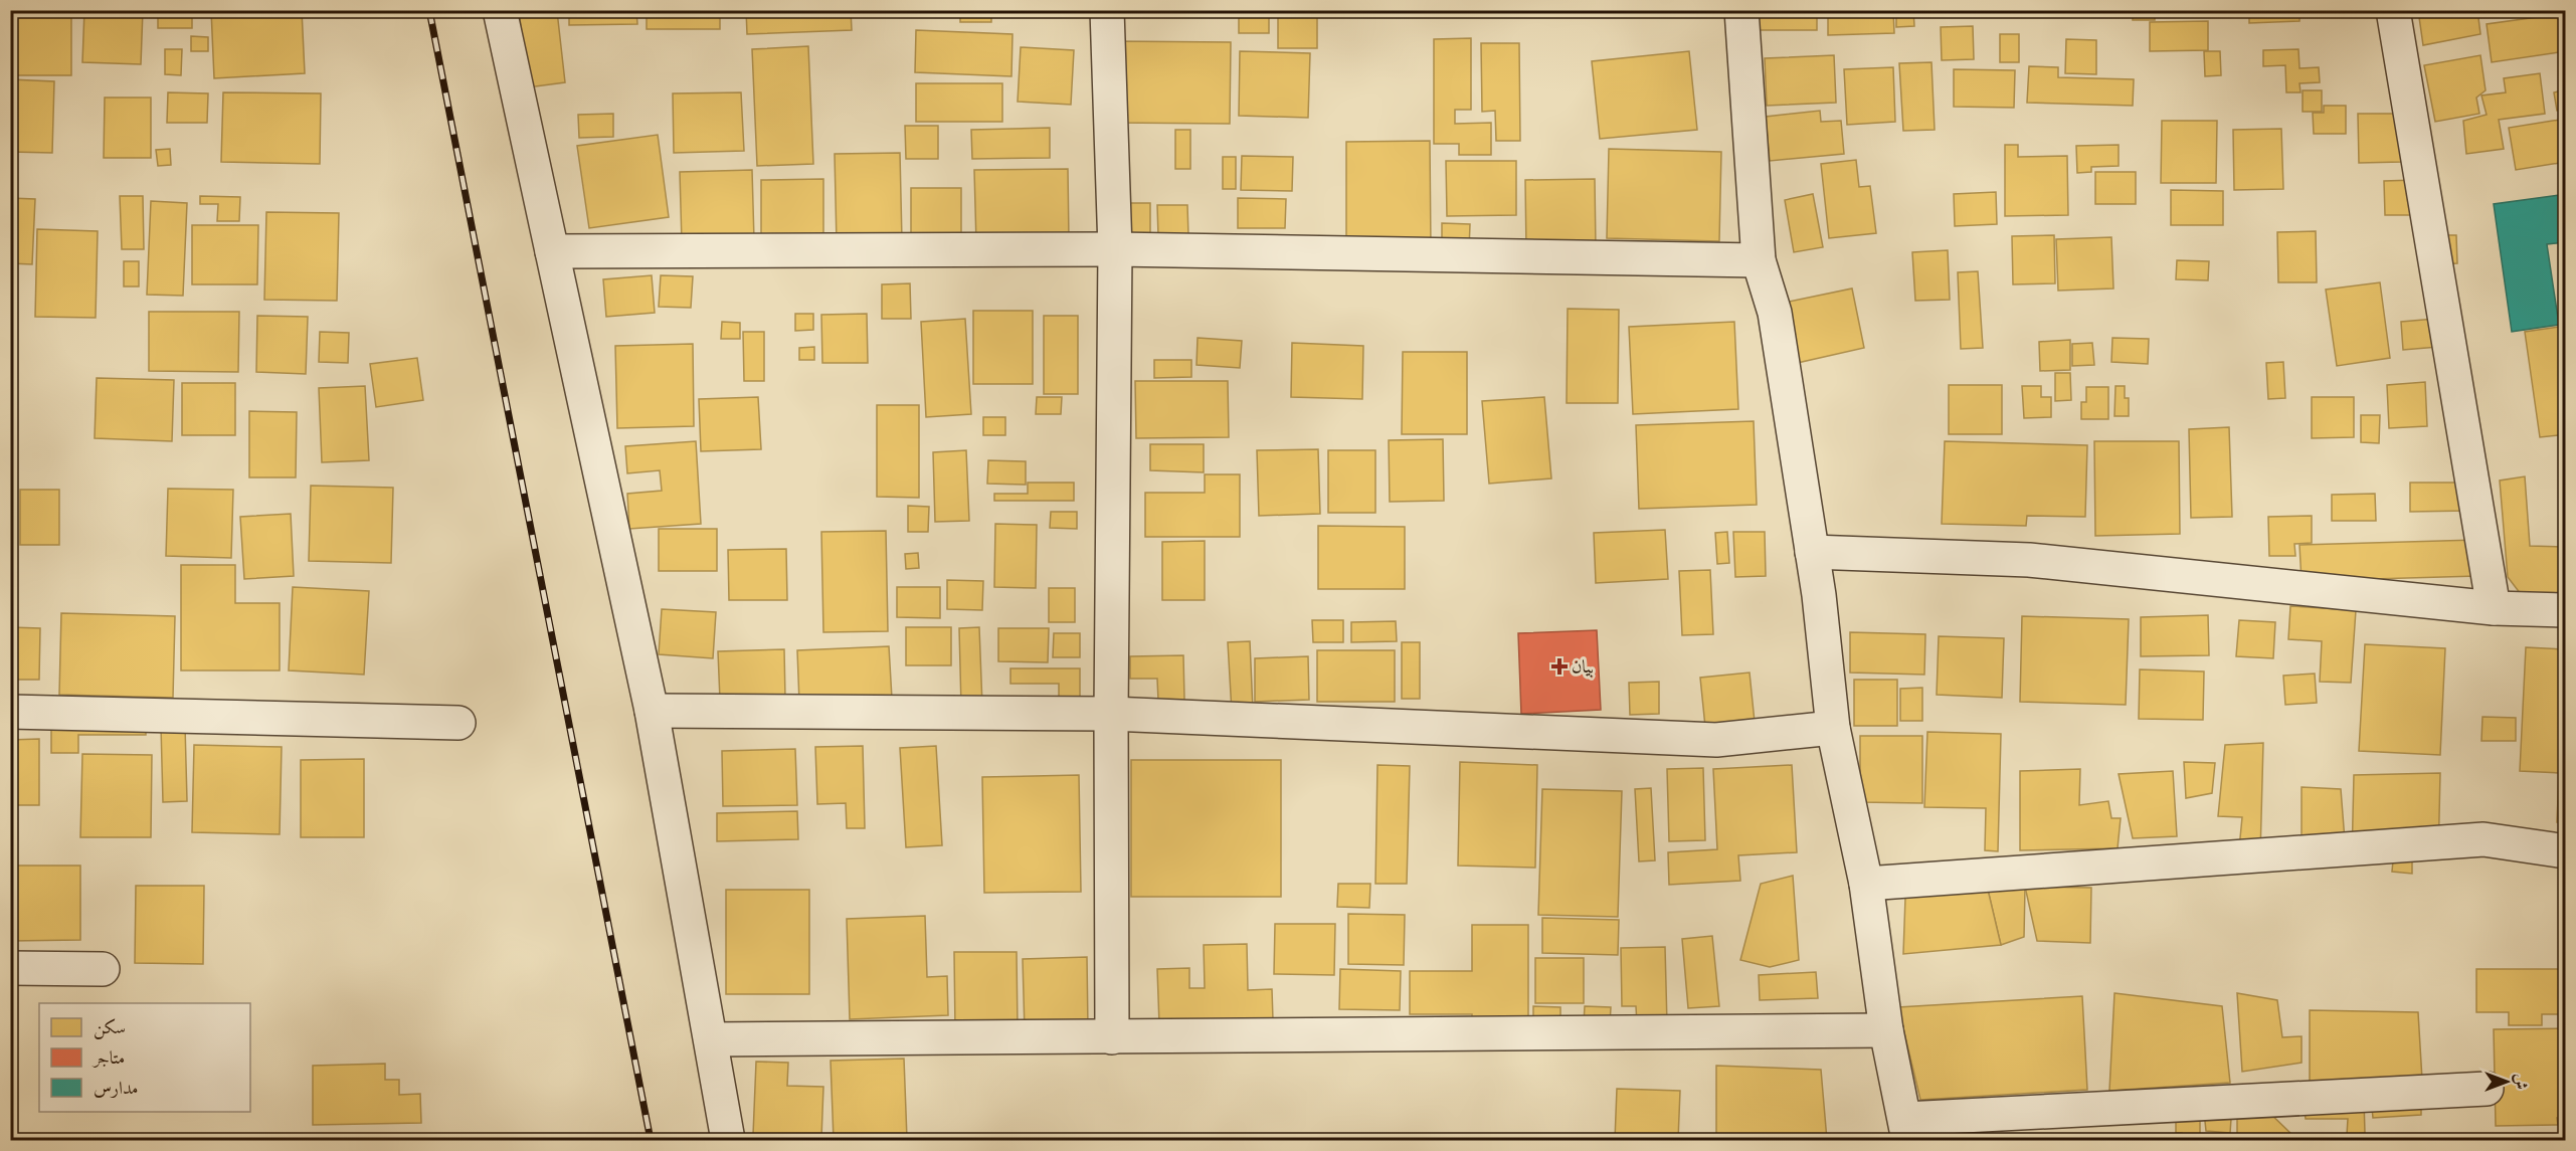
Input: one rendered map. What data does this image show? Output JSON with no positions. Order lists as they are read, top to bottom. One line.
{"places":{"health":["بيان"]},"legend":["سكن","متاجر","مدارس"],"north":"right"}
